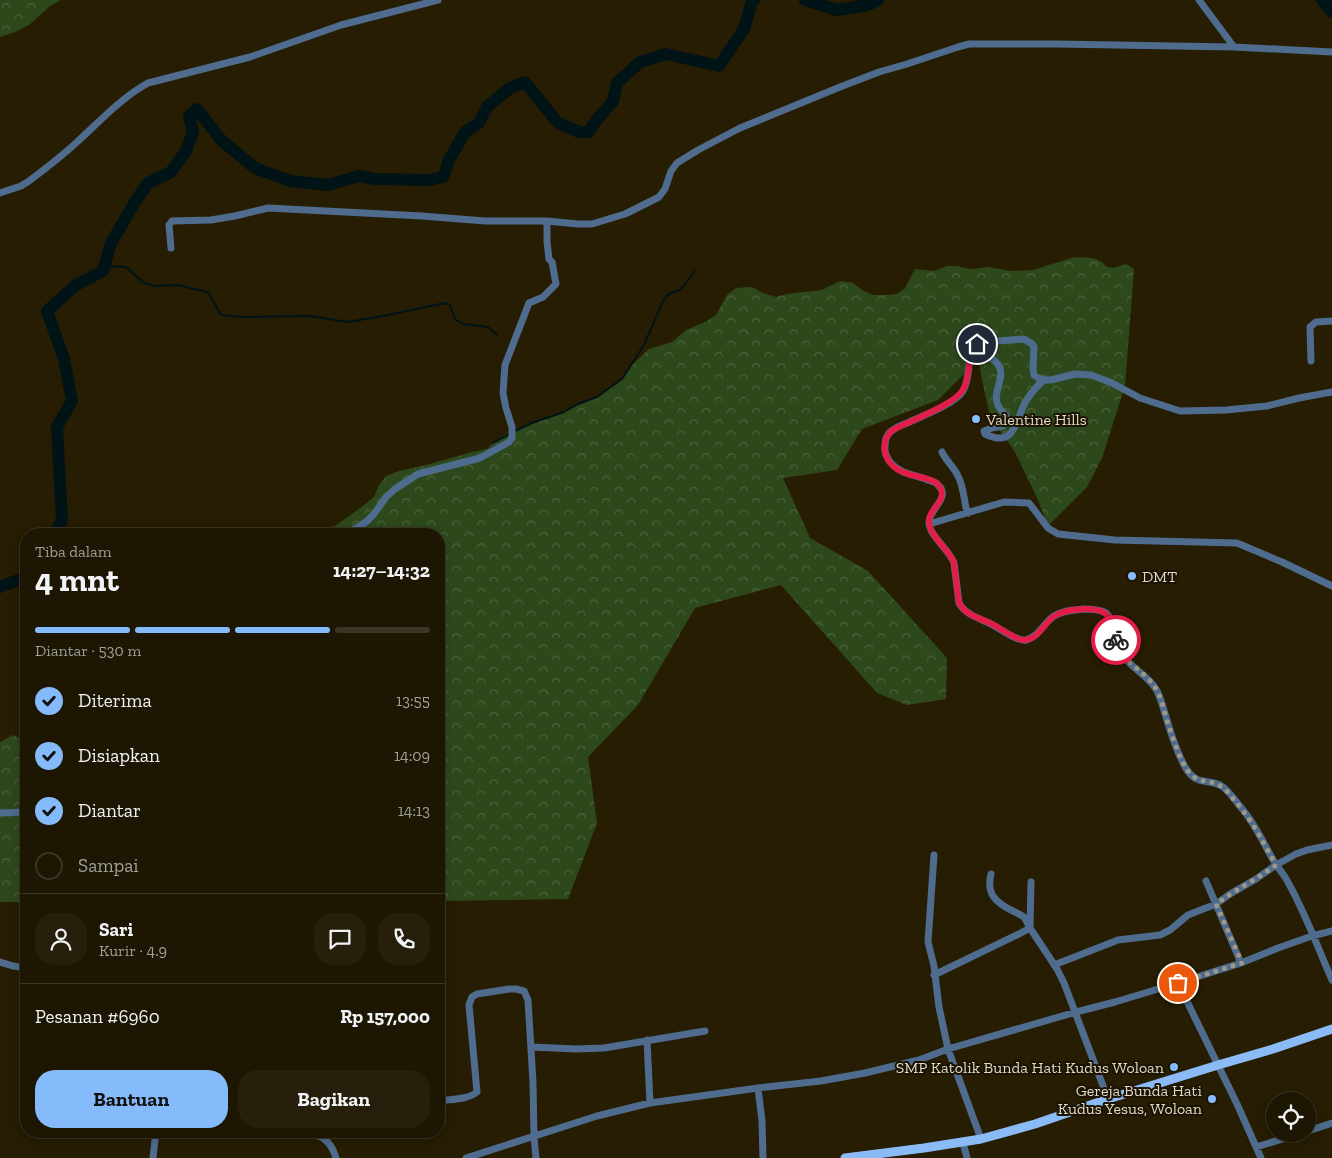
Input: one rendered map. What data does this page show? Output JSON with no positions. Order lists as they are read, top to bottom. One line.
{"places":["Valentine Hills","DMT","SMP Katolik Bunda Hati Kudus Woloan","Gereja Bunda Hati Kudus Yesus, Woloan"],"page":{"heading":["4 mnt","Tiba dalam","14:27–14:32"],"panel":["Sari","Kurir · 4.9","Pesanan #6960","Rp 157,000"],"bar":"Diantar · 530 m","list":[["Diterima","13:55"],["Disiapkan","14:09"],["Diantar","14:13"],"Sampai"],"buttons":["Bantuan","Bagikan"]}}
